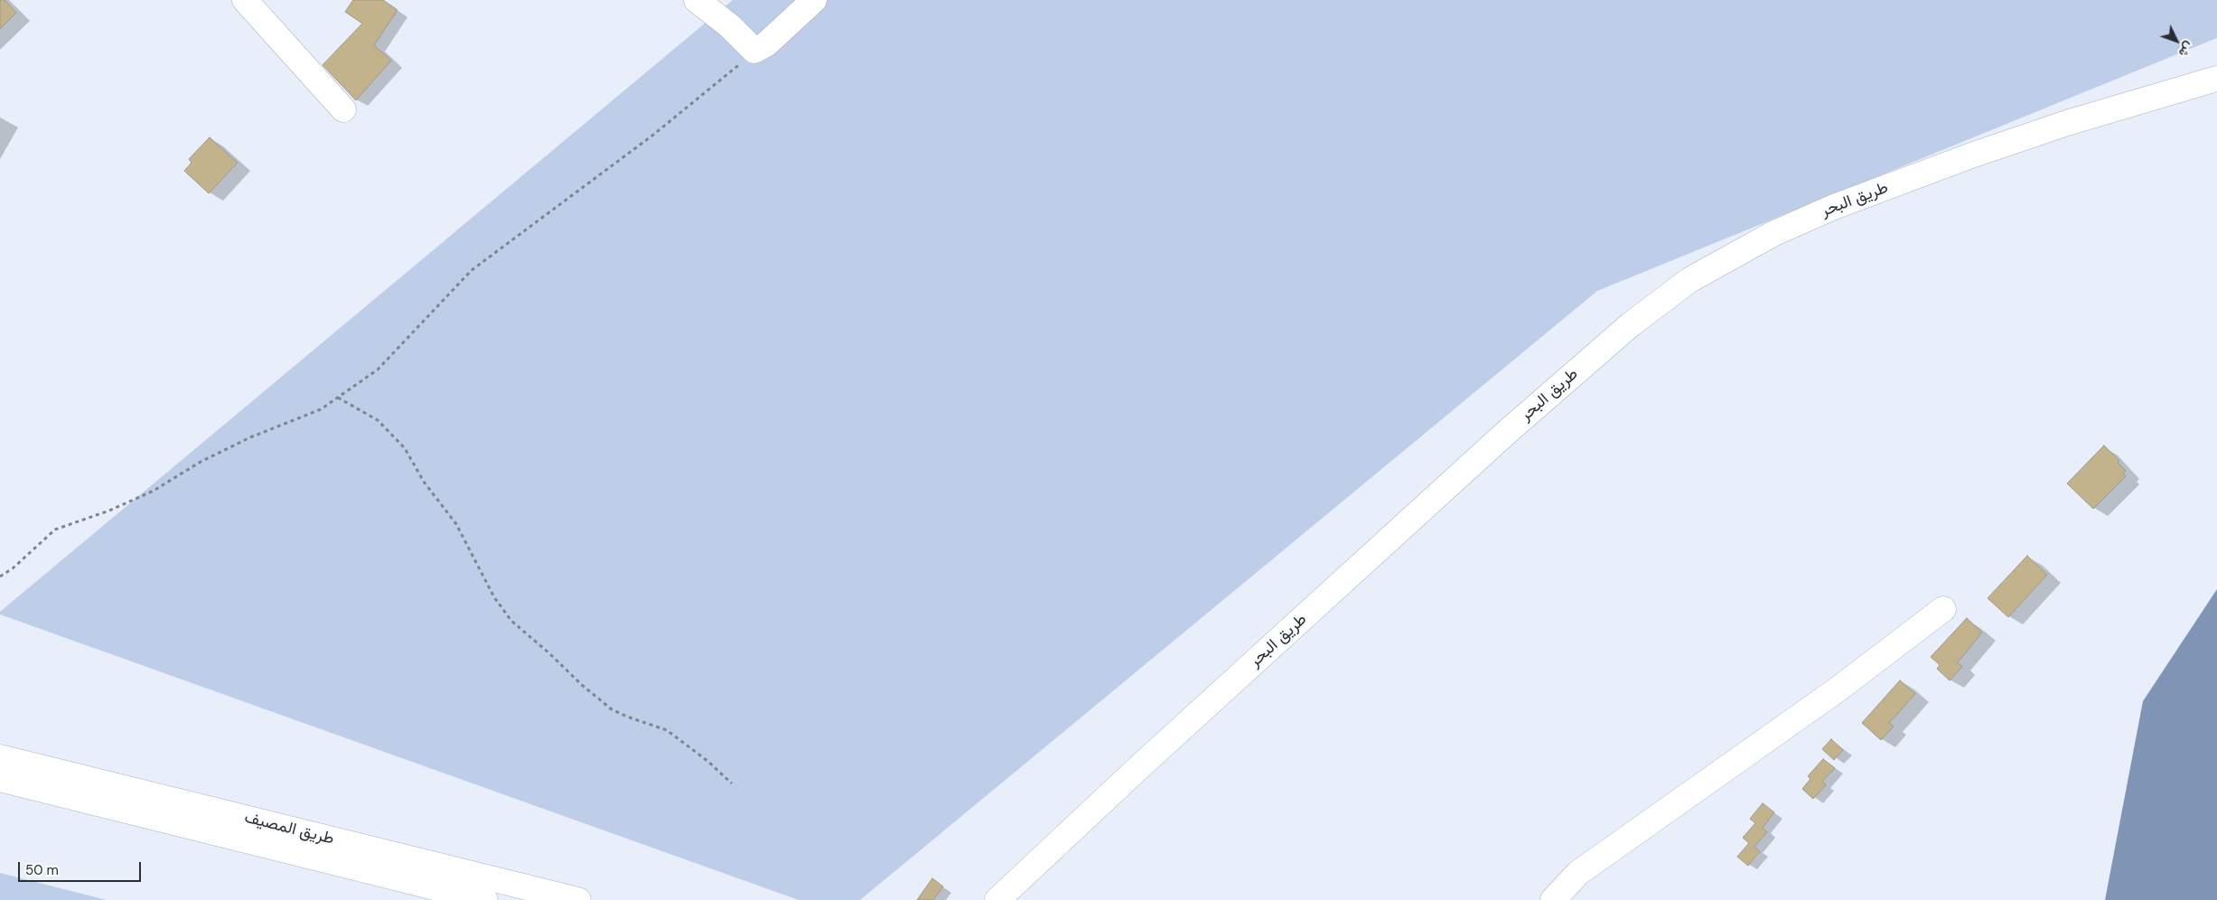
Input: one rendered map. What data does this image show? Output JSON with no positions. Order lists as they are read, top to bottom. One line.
{"streets":{"street":["طريق البحر","طريق المصيف"]},"scale_bar":"50 m","north":"bottom right"}
